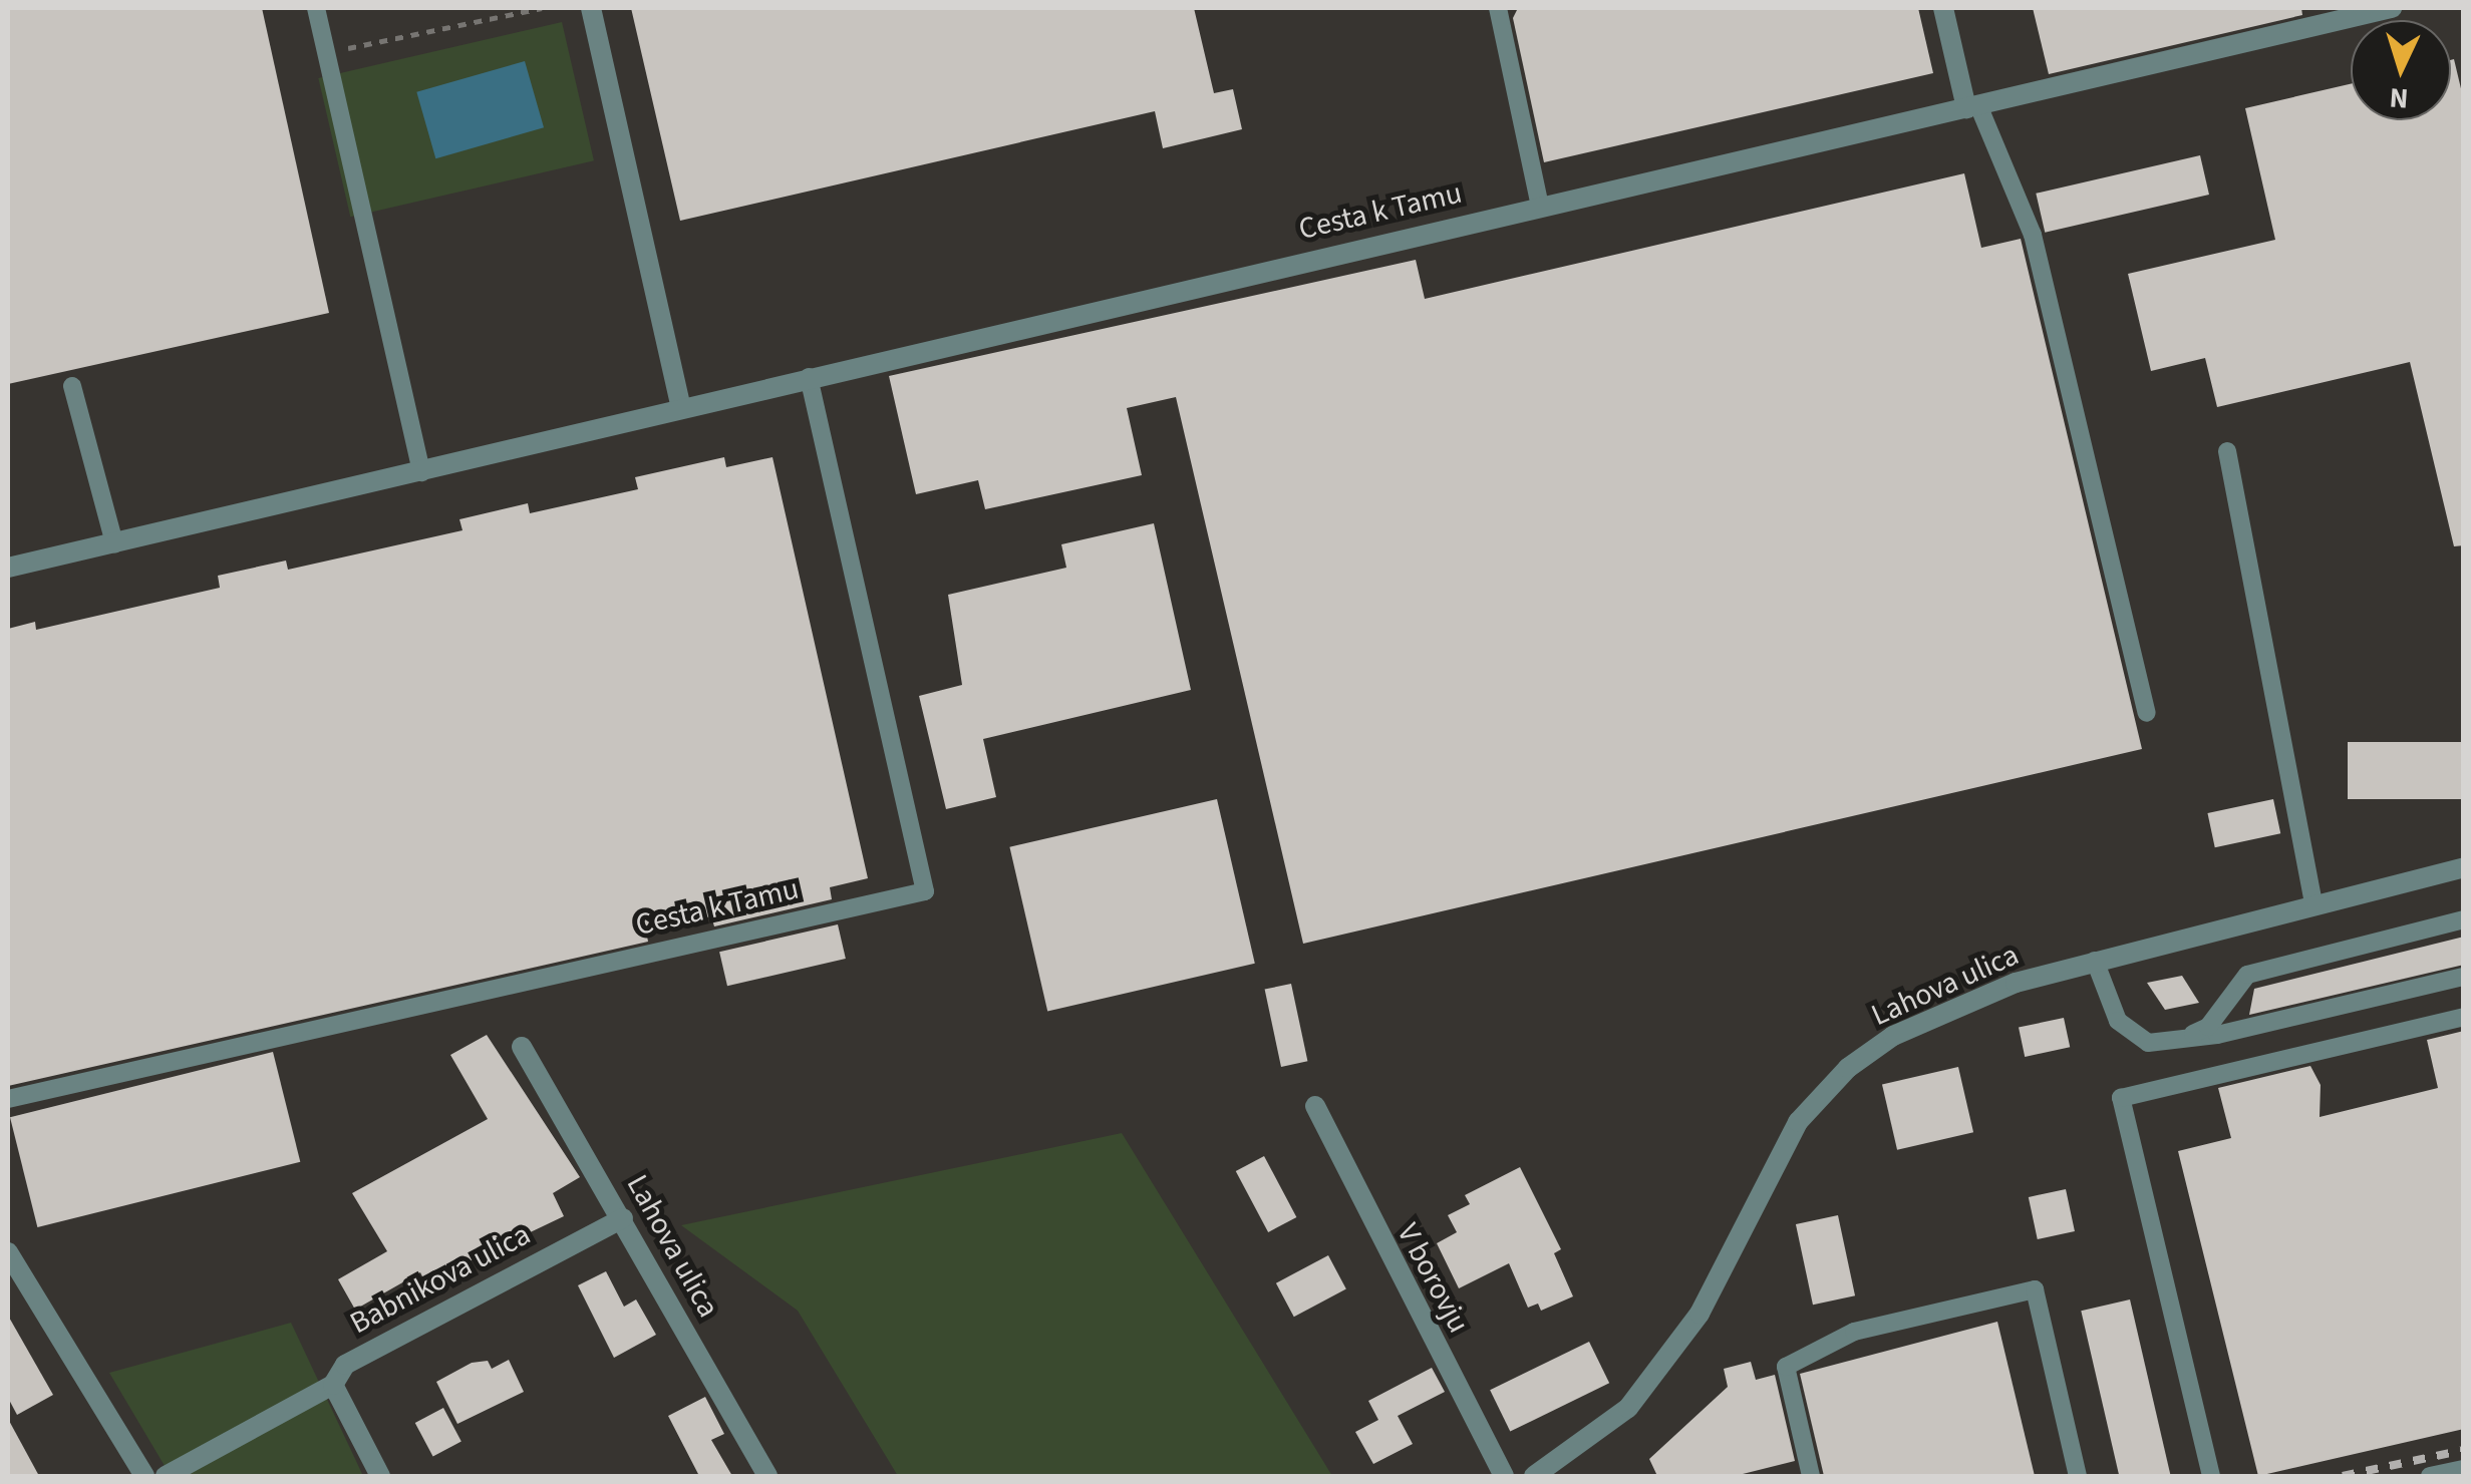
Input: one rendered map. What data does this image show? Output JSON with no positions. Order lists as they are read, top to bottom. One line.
{"streets":{"street":["Cesta k Tamu","Lahova ulica","V borovju","Babnikova ulica"]},"crossings":[["Lahova ulica","Babnikova ulica"]],"north":"bottom"}
